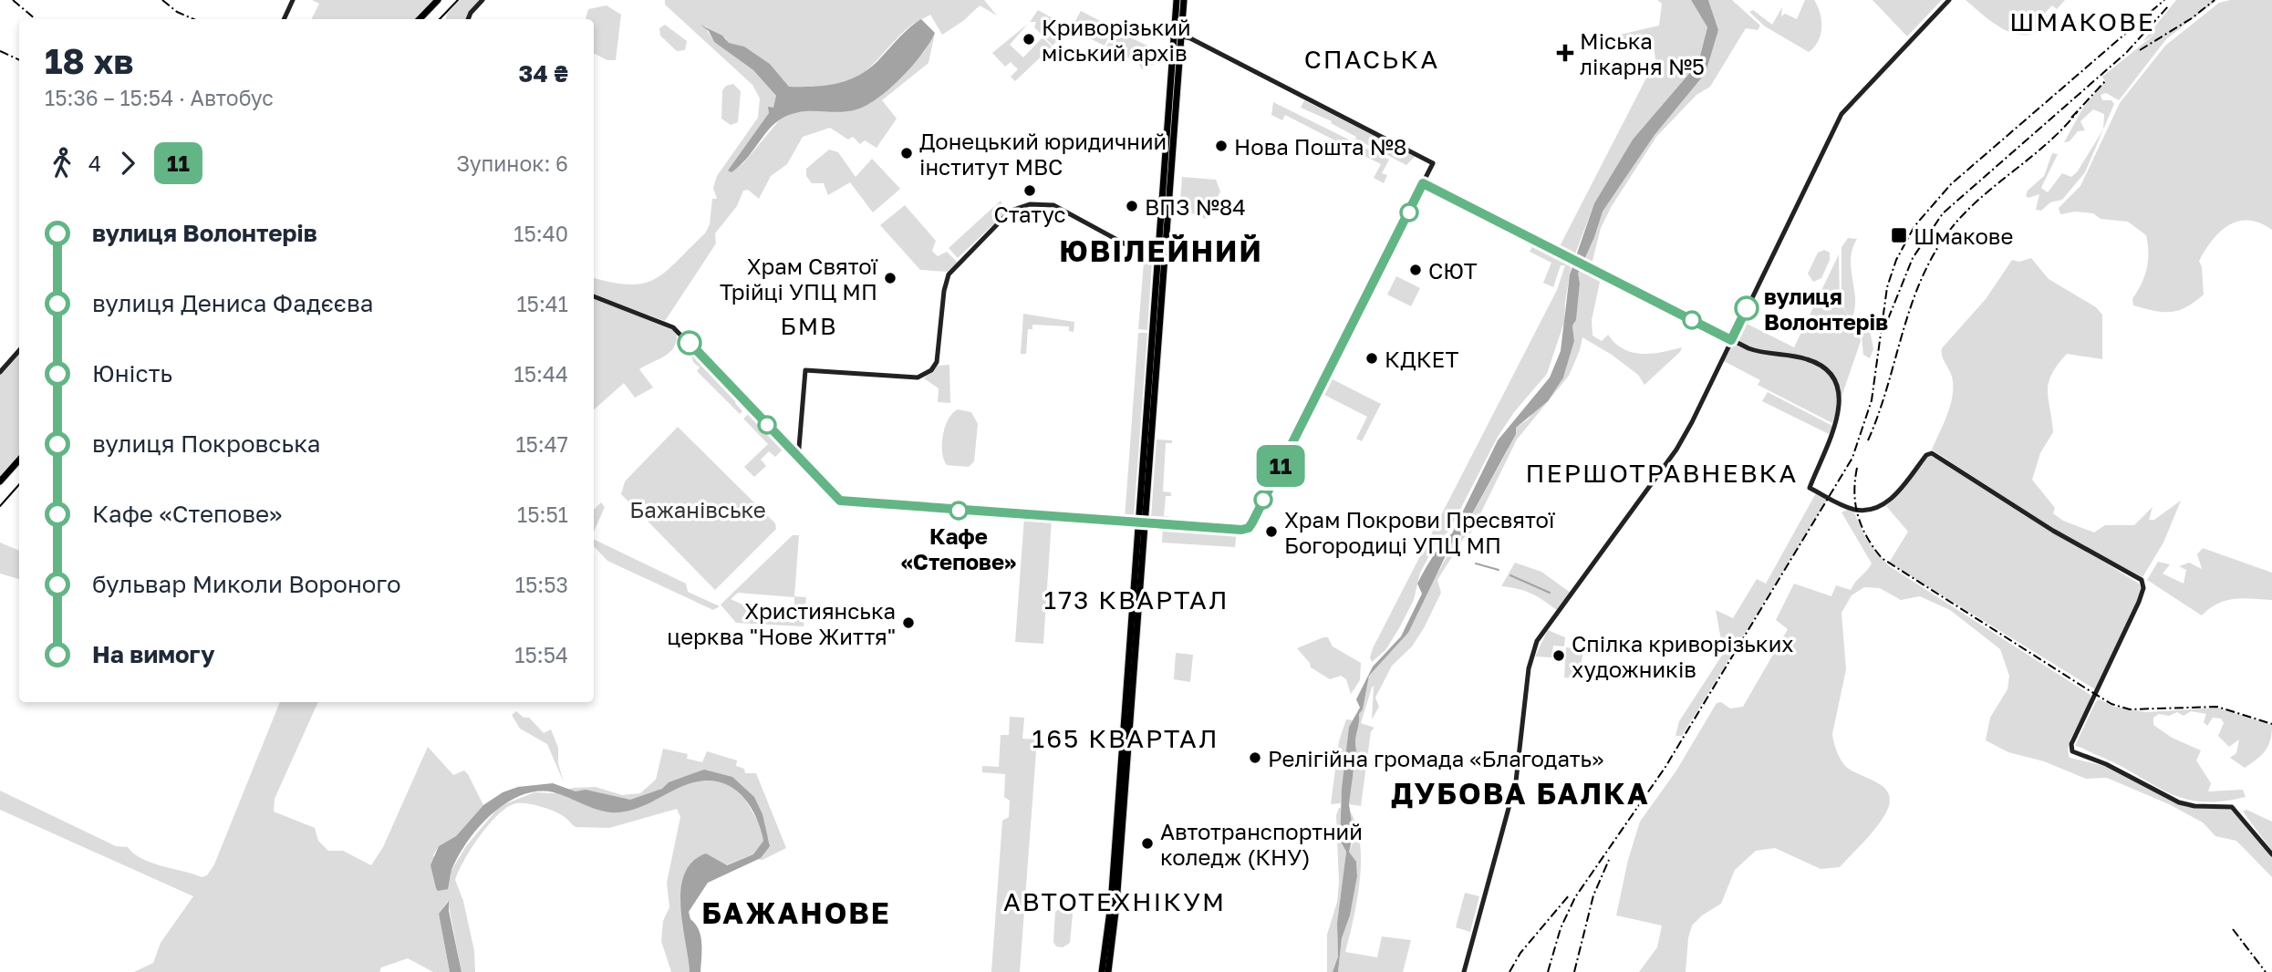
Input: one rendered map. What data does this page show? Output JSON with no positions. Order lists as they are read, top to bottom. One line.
{"districts":["ШМАКОВЕ","СПАСЬКА","ЮВІЛЕЙНИЙ","БМВ","ПЕРШОТРАВНЕВКА","173 КВАРТАЛ","165 КВАРТАЛ","ДУБОВА БАЛКА","АВТОТЕХНІКУМ","БАЖАНОВЕ"],"parks":["Бажанівське"],"places":{"other":["Криворізький міський архів","Нова Пошта №8","Донецький юридичний інститут МВС","Статус","ВПЗ №84","СЮТ","Храм Святої Трійці УПЦ МП","вулиця Волонтерів","КДКЕТ","Кафе «Степове»","Храм Покрови Пресвятої Богородиці УПЦ МП","Християнська церква \"Нове Життя\"","Спілка криворізьких художників","Релігійна громада «Благодать»","Автотранспортний коледж (КНУ)"],"health":["Міська лікарня №5"],"transit":["Шмакове"]},"lines":["bus line 11"],"page":{"on_map":"11","heading":["18 хв","15:36 – 15:54 · Автобус","34 ₴"],"legs":["4","11","Зупинок: 6"],"list":[{"name":"вулиця Волонтерів","value":"15:40"},{"name":"вулиця Дениса Фадєєва","value":"15:41"},{"name":"Юність","value":"15:44"},{"name":"вулиця Покровська","value":"15:47"},{"name":"Кафе «Степове»","value":"15:51"},{"name":"бульвар Миколи Вороного","value":"15:53"},{"name":"На вимогу","value":"15:54"}]}}
